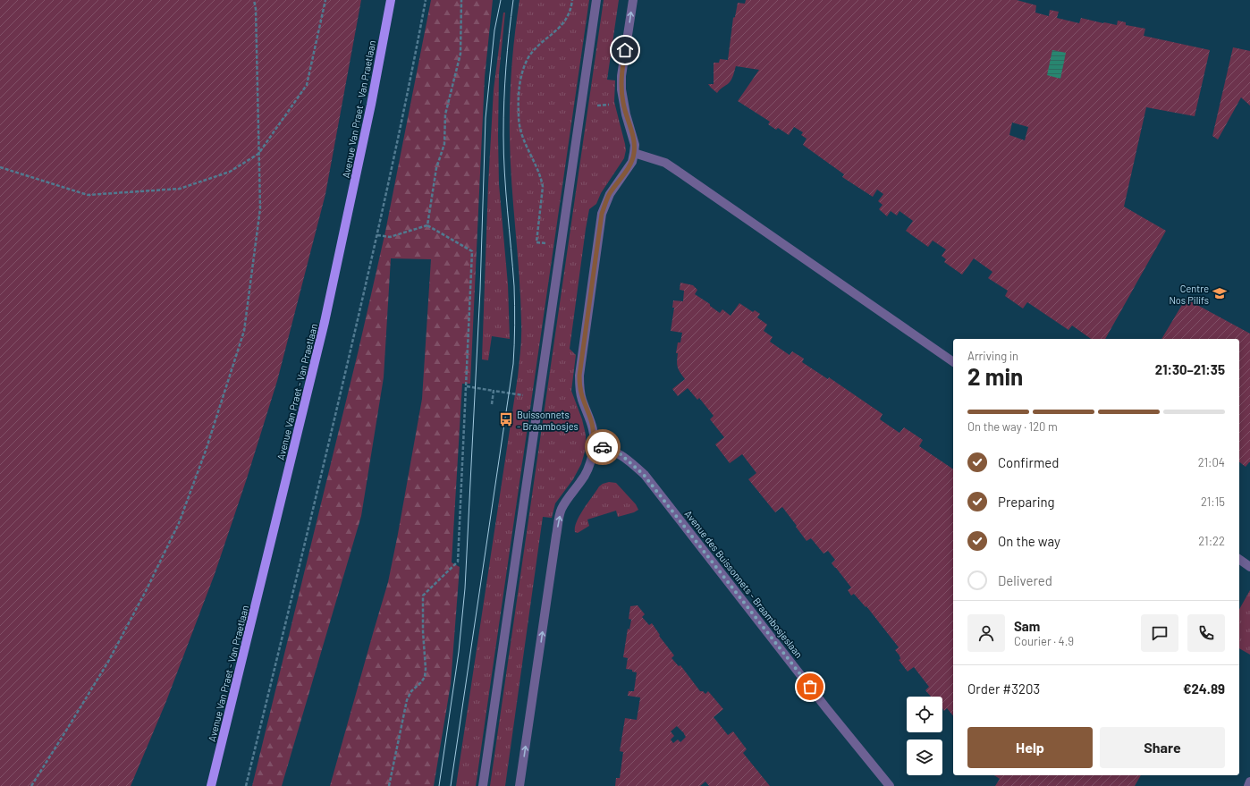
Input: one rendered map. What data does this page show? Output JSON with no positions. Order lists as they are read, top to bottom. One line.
{"streets":{"main road":["Avenue Van Praet - Van Praetlaan"],"street":["Avenue des Buissonnets - Braambosjeslaan"]},"places":{"school or university":["Centre Nos Pilifs"],"bus stop":["Buissonnets - Braambosjes"]},"page":{"heading":["2 min","Arriving in","21:30–21:35"],"panel":["Sam","Courier · 4.9","Order #3203","€24.89"],"bar":"On the way · 120 m","list":[["Confirmed","21:04"],["Preparing","21:15"],["On the way","21:22"],"Delivered"],"buttons":["Help","Share"]}}
